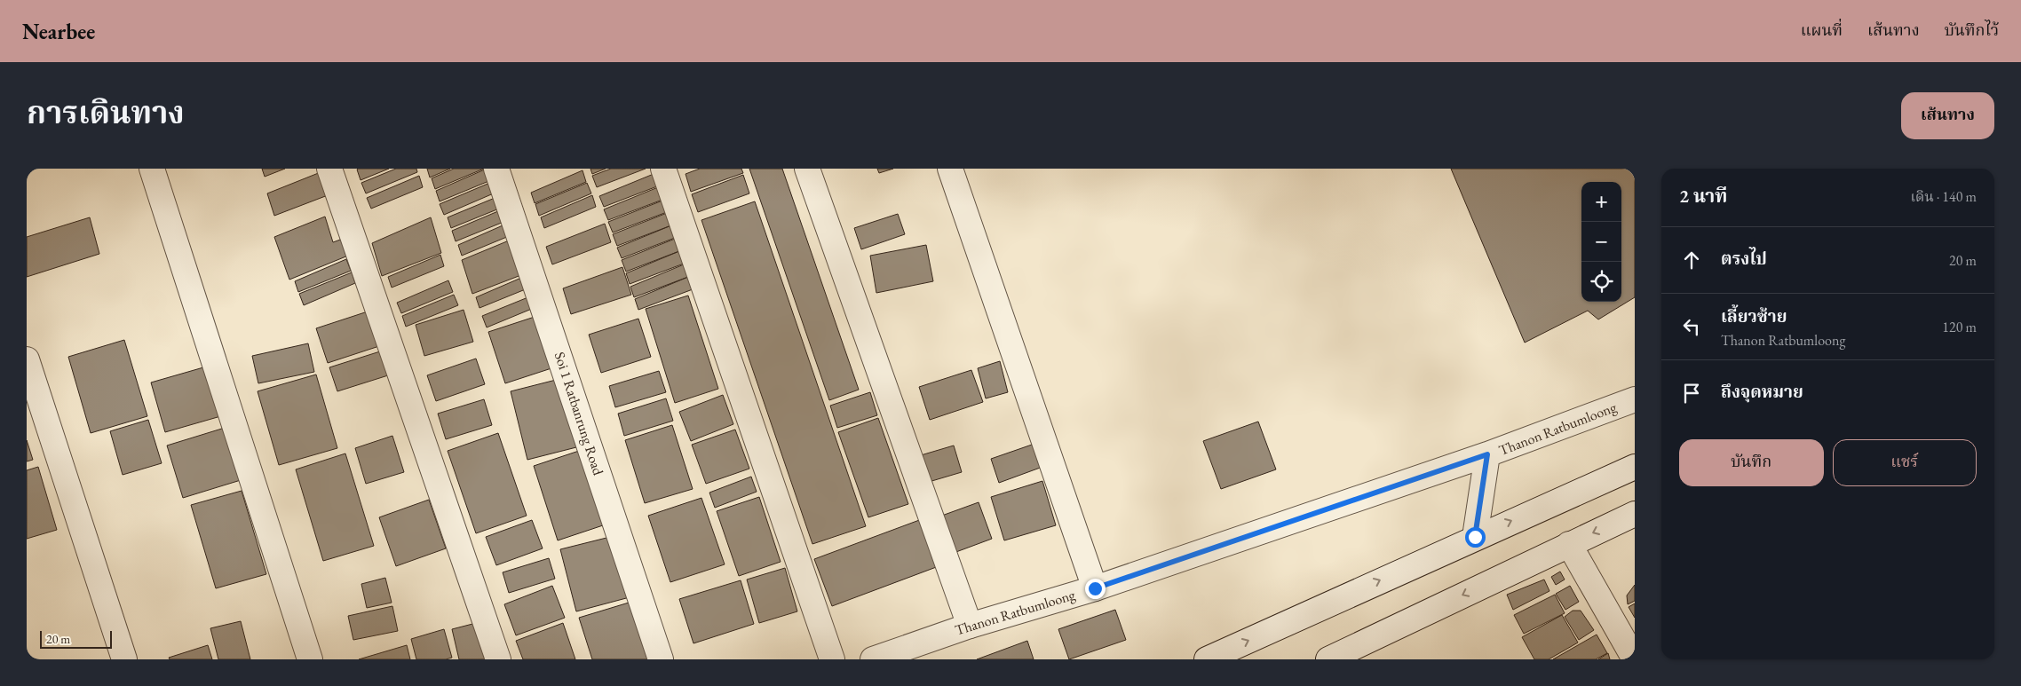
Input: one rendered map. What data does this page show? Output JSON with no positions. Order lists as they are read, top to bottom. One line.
{"streets":{"street":["Soi 1 Ratbanrung Road","Thanon Ratbumloong"]},"scale_bar":"20 m","page":{"header":"Nearbee","nav":["แผนที่","เส้นทาง","บันทึกไว้"],"title":"การเดินทาง","buttons":["เส้นทาง",["บันทึก","แชร์"]],"heading":["2 นาที","เดิน · 140 m"],"map_buttons":["+","−"],"list":[["ตรงไป","20 m"],["เลี้ยวซ้าย","Thanon Ratbumloong","120 m"],"ถึงจุดหมาย"],"scale":"20 m"}}
